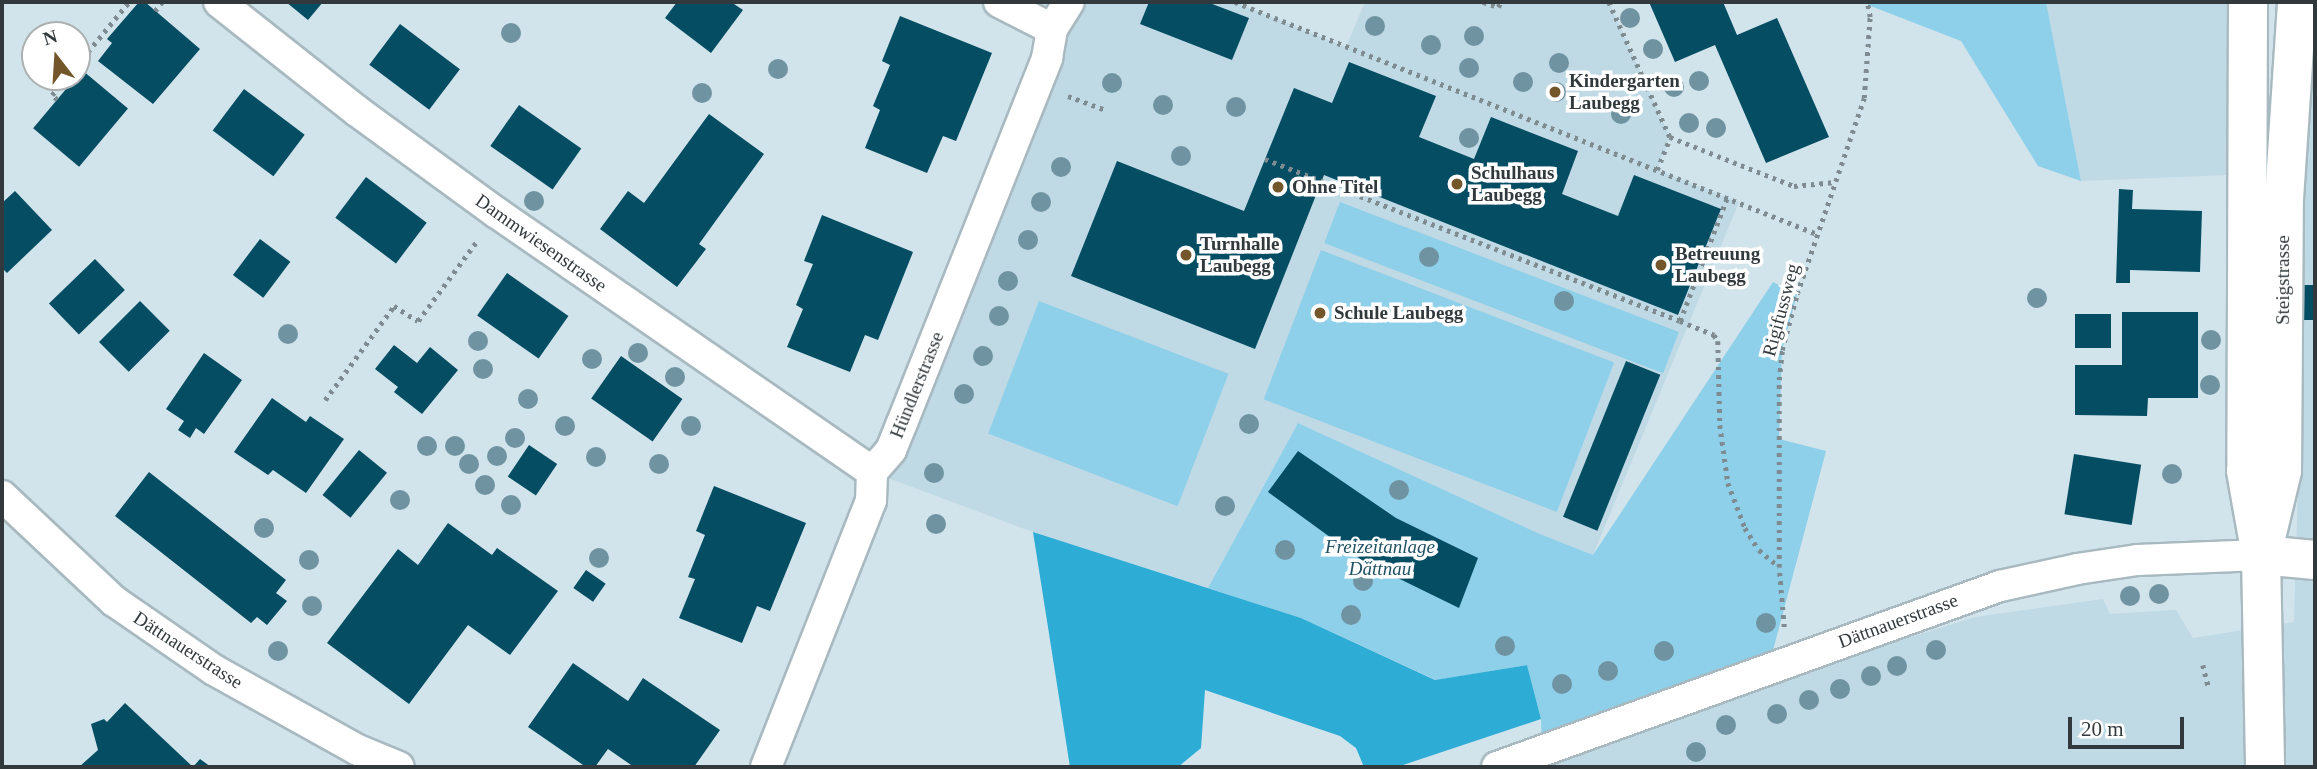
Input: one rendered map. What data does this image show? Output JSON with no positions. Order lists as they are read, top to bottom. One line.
{"streets":{"main road":["Steigstrasse","Dättnauerstrasse"],"street":["Dammwiesenstrasse","Hündlerstrasse"],"path":["Rigifussweg"]},"crossings":[["Dammwiesenstrasse","Hündlerstrasse"],["Steigstrasse","Dättnauerstrasse"]],"parks":["Freizeitanlage Dättnau"],"places":["Kindergarten Laubegg","Schulhaus Laubegg","Ohne Titel","Turnhalle Laubegg","Betreuung Laubegg","Schule Laubegg"],"scale_bar":"20 m","north":"top"}
